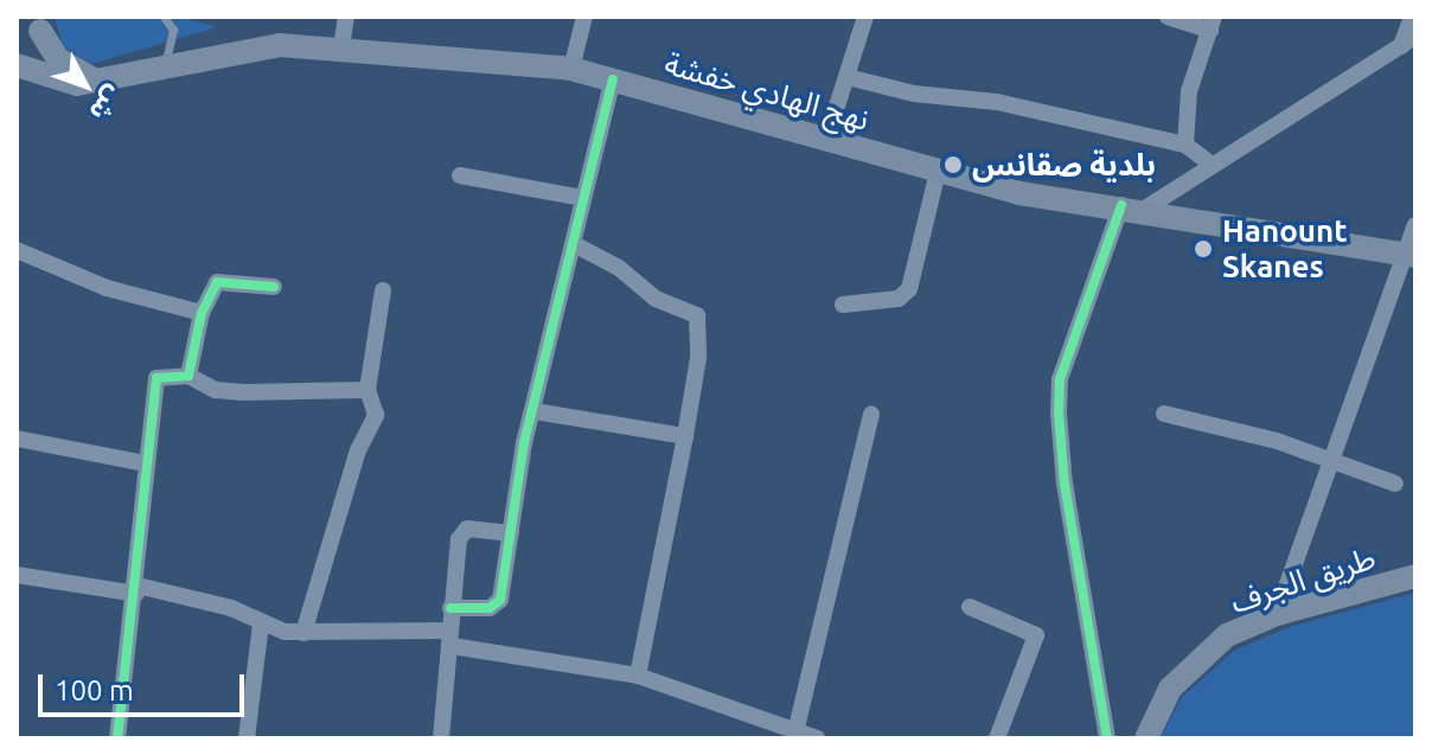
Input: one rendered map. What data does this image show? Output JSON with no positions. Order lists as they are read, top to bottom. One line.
{"streets":{"main road":["نهج الهادي خفشة","طريق الجرف"]},"places":["بلدية صقانس","Hanount Skanes"],"scale_bar":"100 m","north":"bottom right"}
